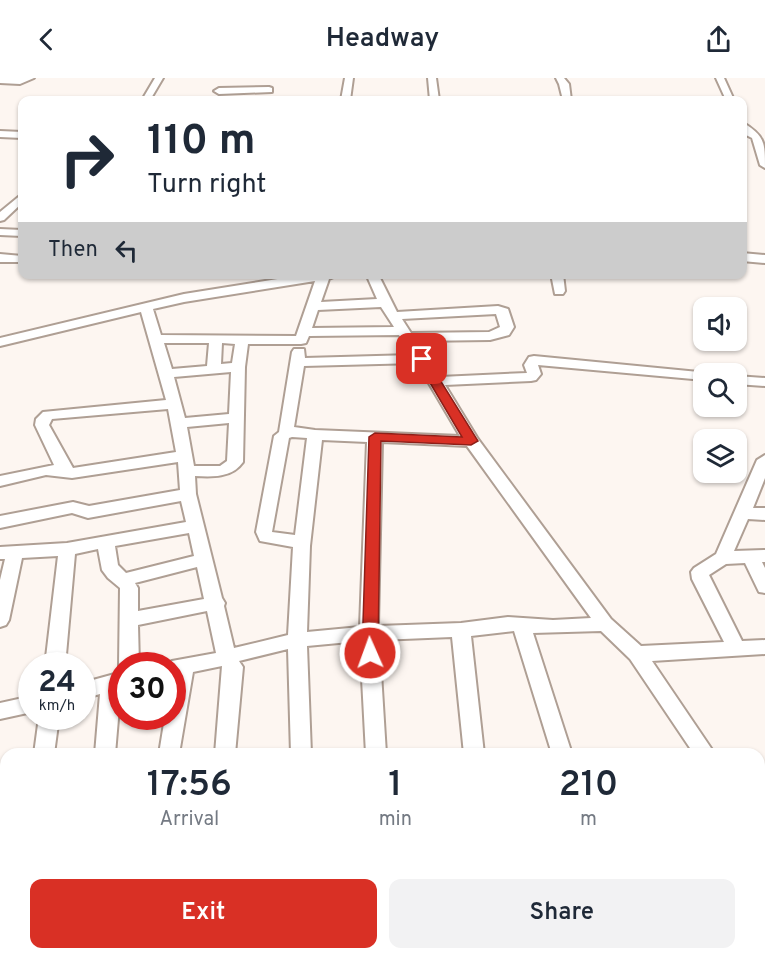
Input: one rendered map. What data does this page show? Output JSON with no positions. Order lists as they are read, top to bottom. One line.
{"page":{"header":"Headway","turn":["110 m","Turn right"],"then":"Then","speed":"24 km/h","limit":"30","eta":["17:56","Arrival","1","min","210","m"],"buttons":["Exit","Share"]}}
